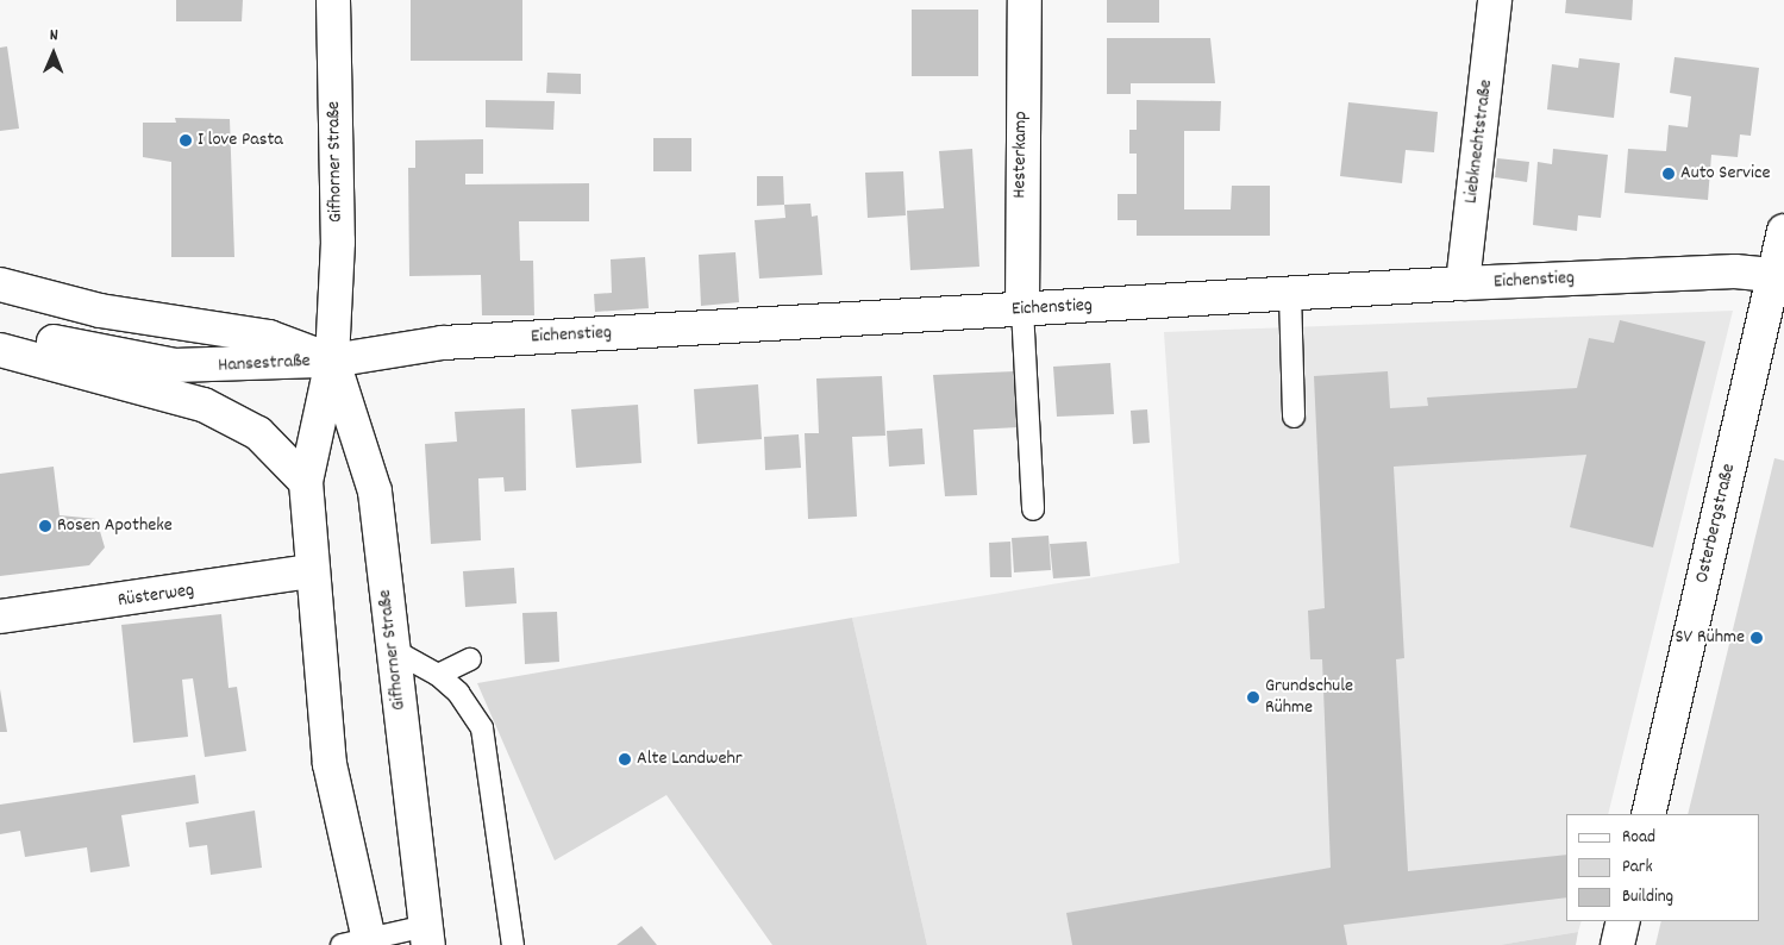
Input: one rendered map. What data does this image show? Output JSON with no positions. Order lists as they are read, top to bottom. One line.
{"streets":{"street":["Liebknechtstraße","Hesterkamp","Gifhorner Straße","Eichenstieg","Hansestraße","Osterbergstraße","Rüsterweg"]},"crossings":[["Liebknechtstraße","Eichenstieg"],["Hesterkamp","Eichenstieg"],["Gifhorner Straße","Eichenstieg"],["Gifhorner Straße","Hansestraße"],["Gifhorner Straße","Rüsterweg"],["Eichenstieg","Hansestraße"],["Eichenstieg","Osterbergstraße"]],"places":["I love Pasta","Auto Service","Rosen Apotheke","SV Rühme","Grundschule Rühme","Alte Landwehr"],"legend":["Road","Park","Building"],"north":"top"}
